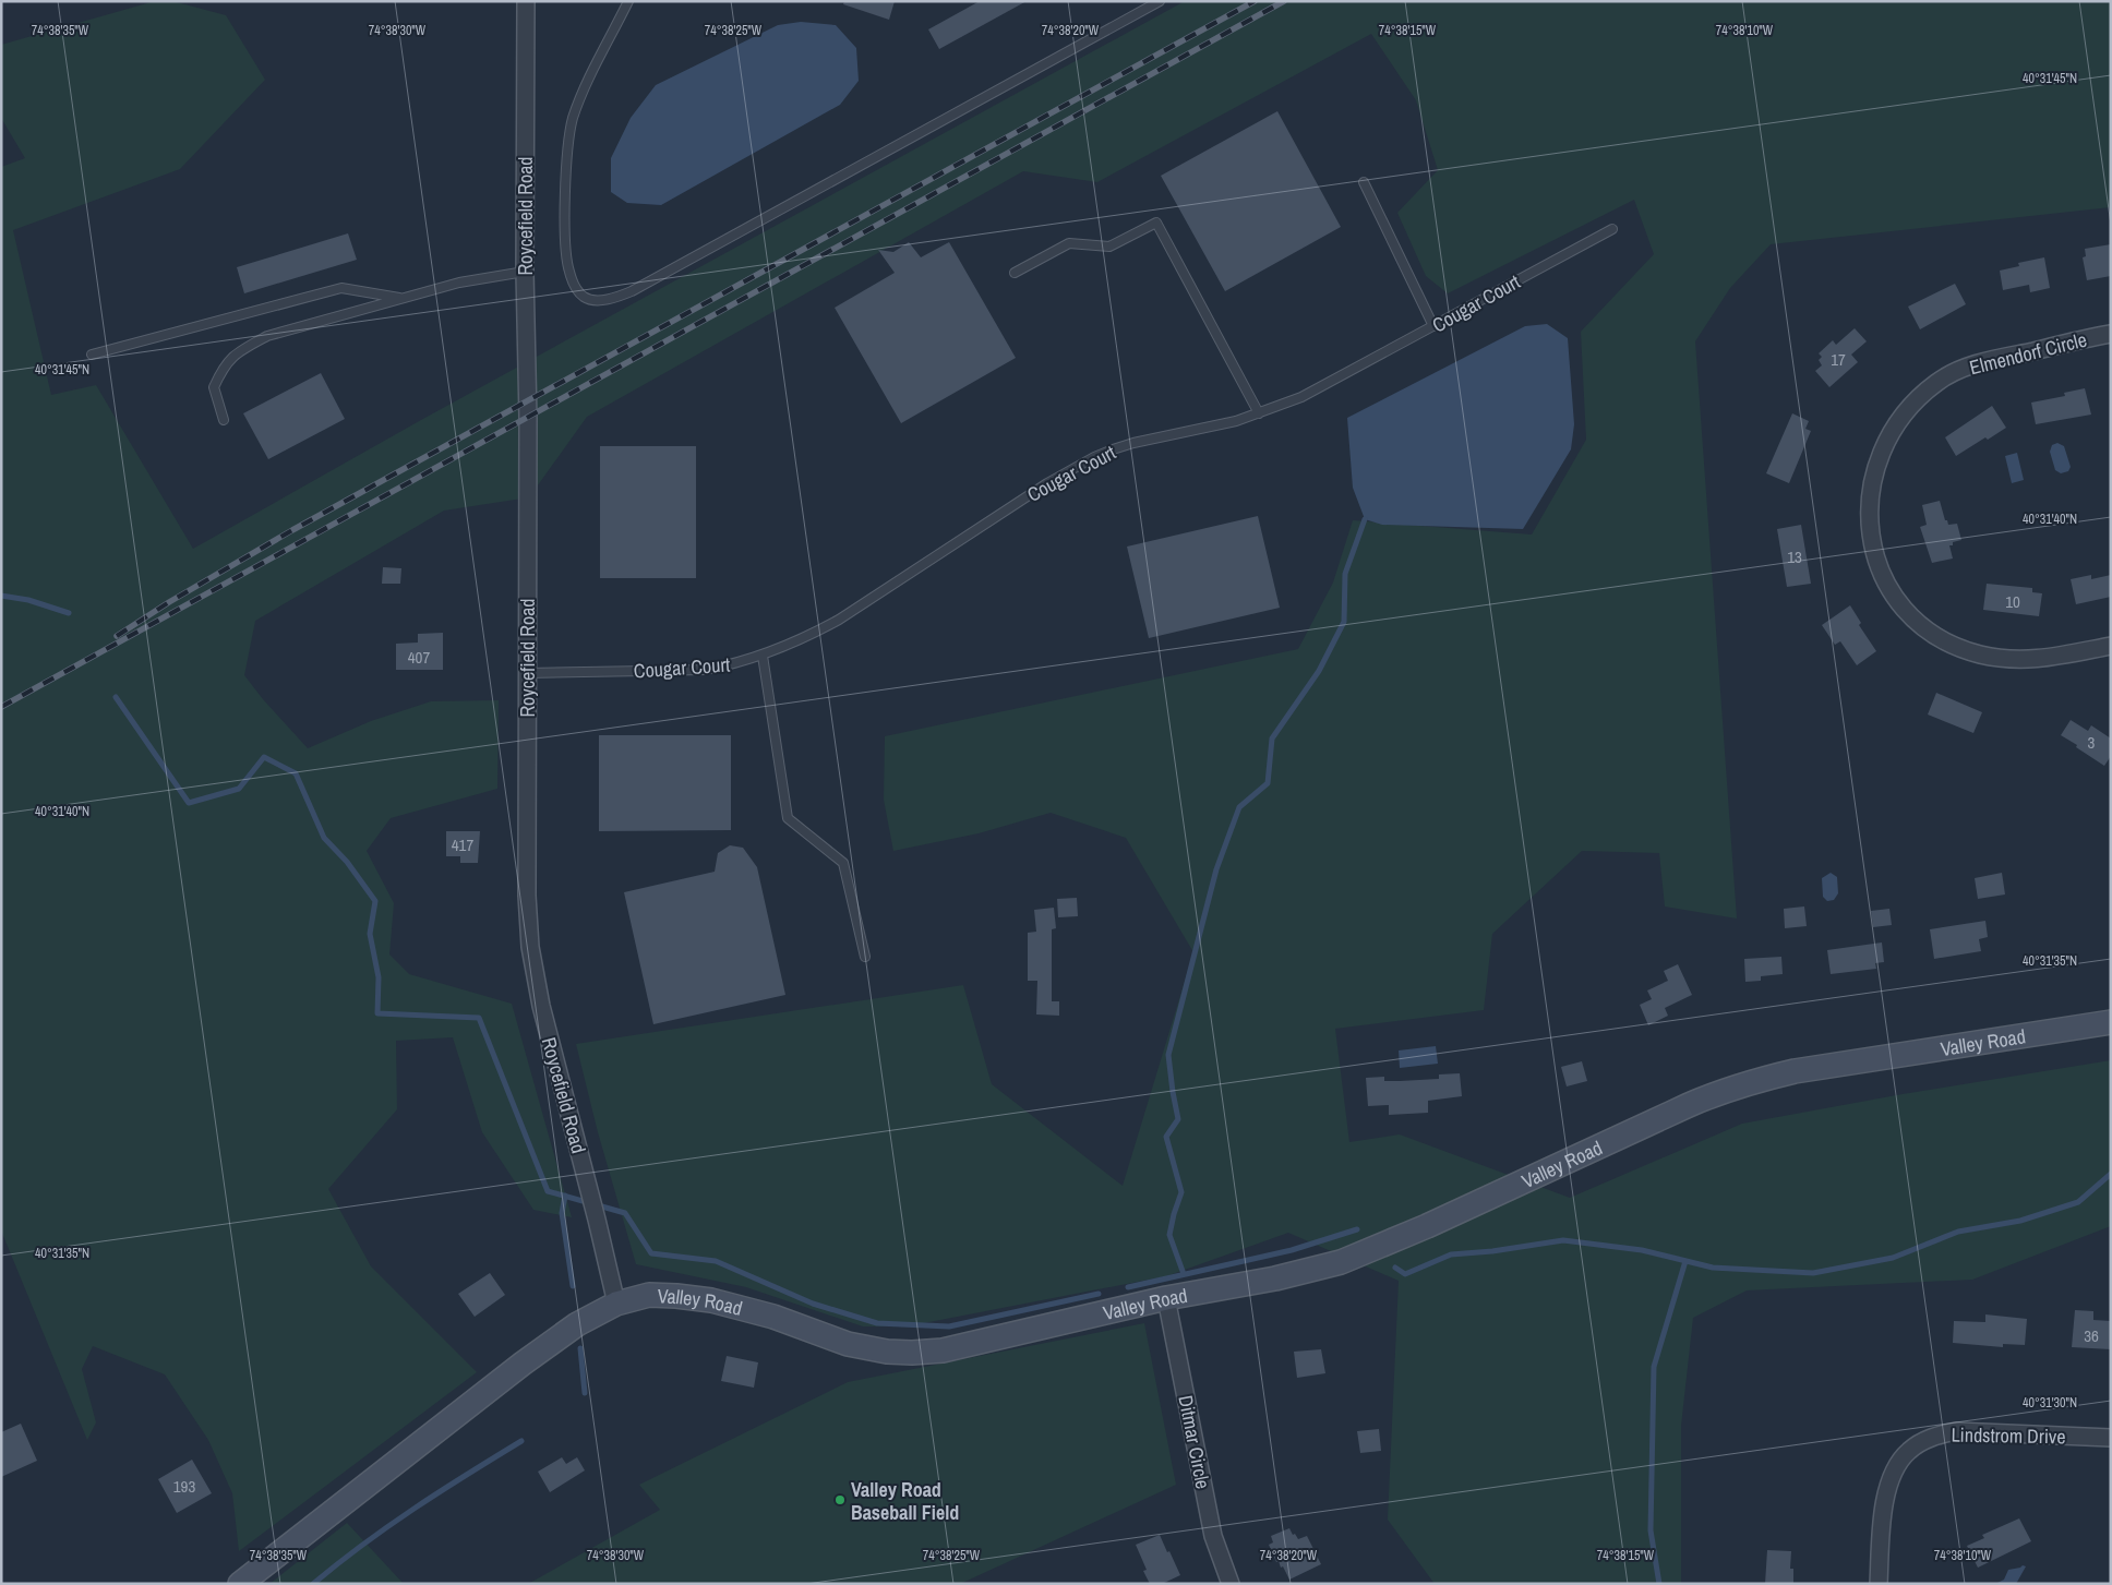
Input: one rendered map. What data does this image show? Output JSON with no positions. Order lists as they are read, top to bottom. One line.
{"streets":{"street":["Roycefield Road","Elmendorf Circle","Valley Road","Lindstrom Drive","Ditmar Circle"],"lane":["Cougar Court"]},"crossings":[["Roycefield Road","Cougar Court"],["Roycefield Road","Valley Road"],["Valley Road","Ditmar Circle"]],"places":["Valley Road Baseball Field"],"house_numbers":["17","13","10","407","3","417","36","193"],"coordinates":["74°38'35\"W","74°38'30\"W","74°38'25\"W","74°38'20\"W","74°38'15\"W","74°38'10\"W","40°31'45\"N","40°31'40\"N","40°31'35\"N","40°31'30\"N"]}
